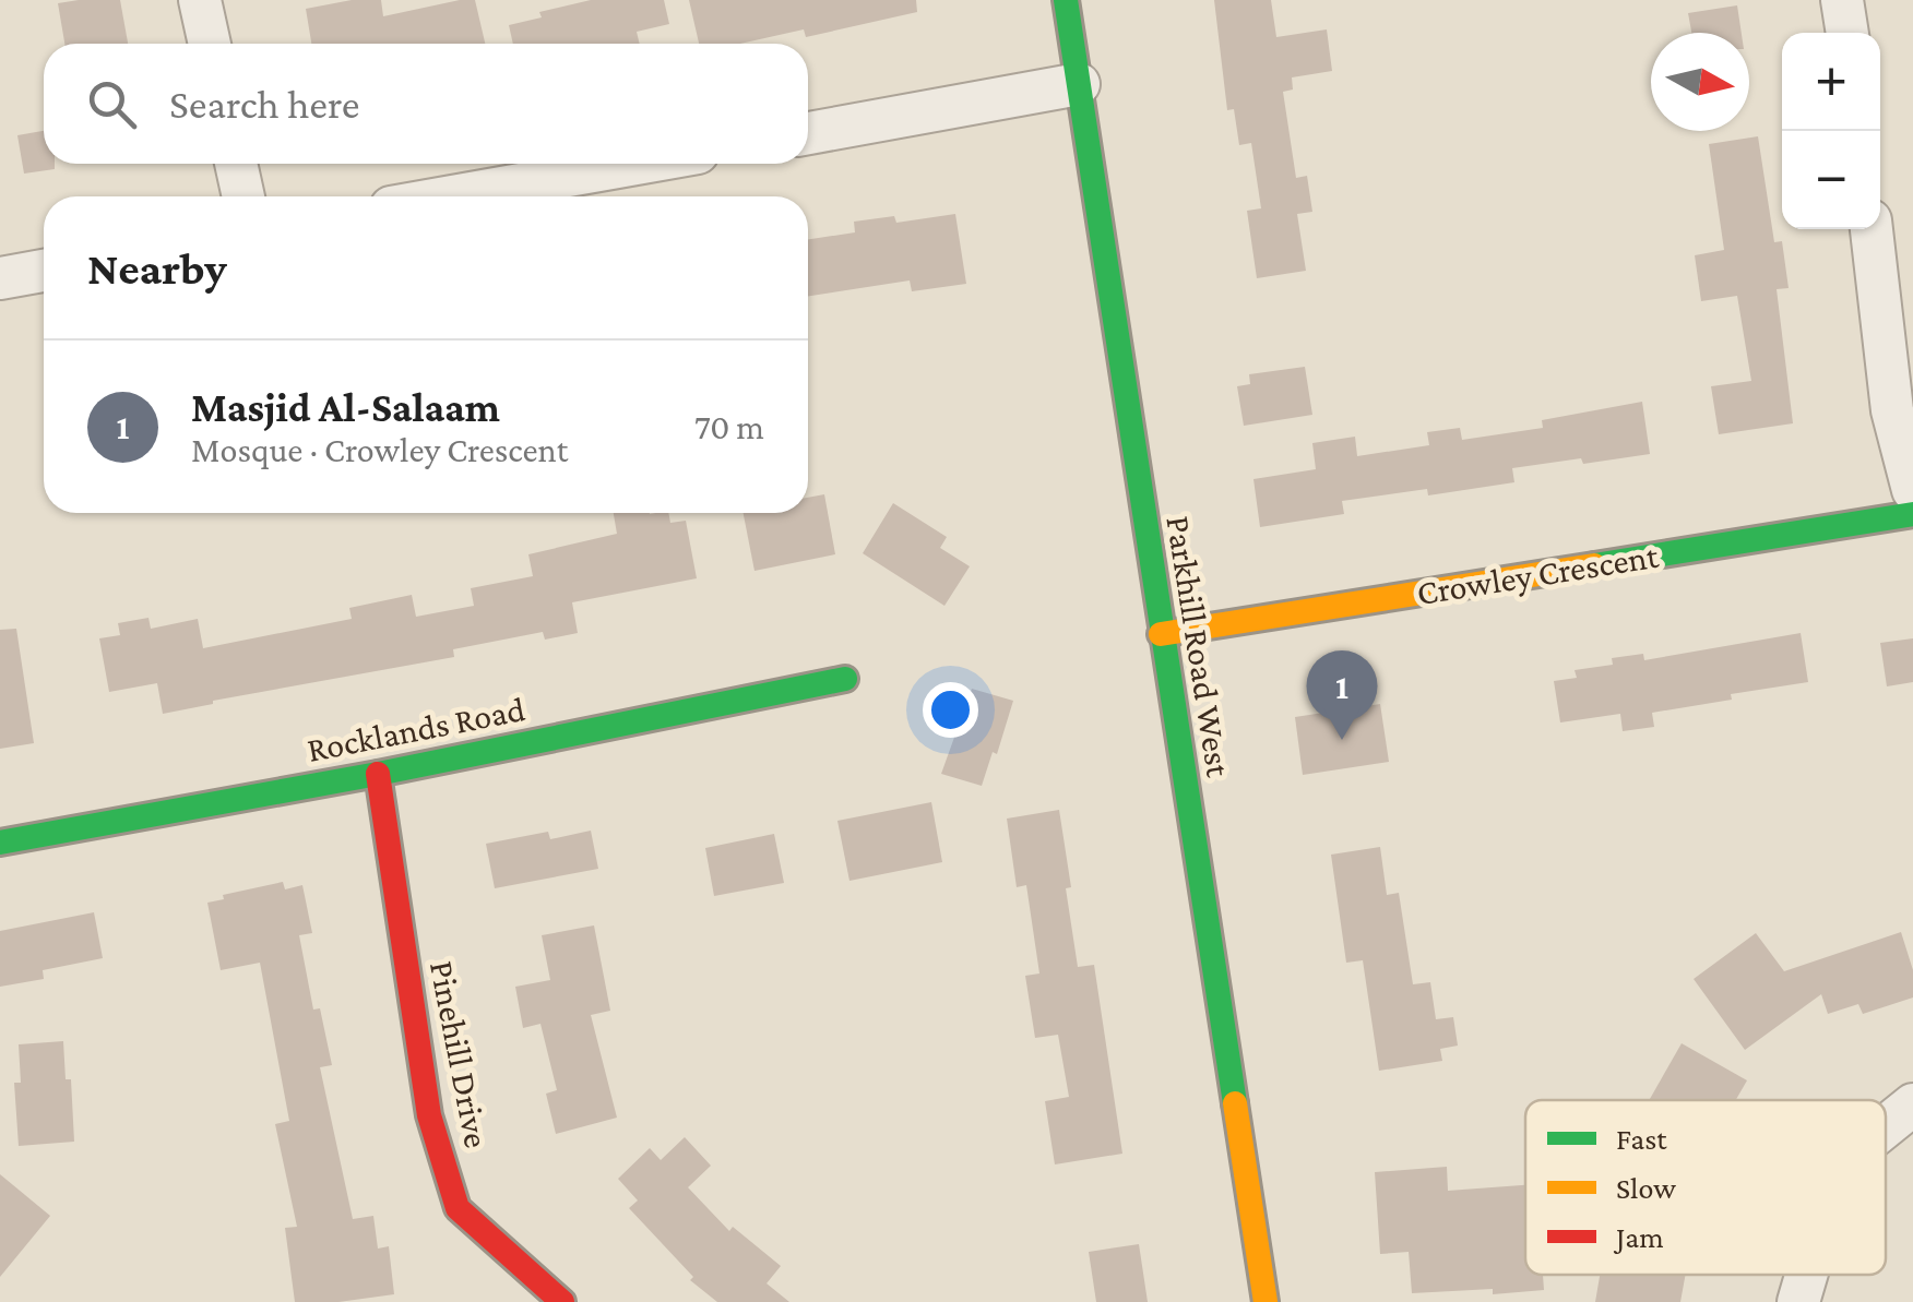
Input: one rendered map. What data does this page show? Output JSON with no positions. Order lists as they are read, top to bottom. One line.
{"streets":{"street":["Crowley Crescent","Parkhill Road West","Rocklands Road","Pinehill Drive"]},"crossings":[["Crowley Crescent","Parkhill Road West"],["Rocklands Road","Pinehill Drive"]],"legend":["Fast","Slow","Jam"],"north":"right","page":{"map_buttons":["+","−"],"search":"Search here","heading":"Nearby","list":[{"mark":"1","name":"Masjid Al-Salaam","note":"Mosque · Crowley Crescent","value":"70 m"}],"pins":"1"}}
